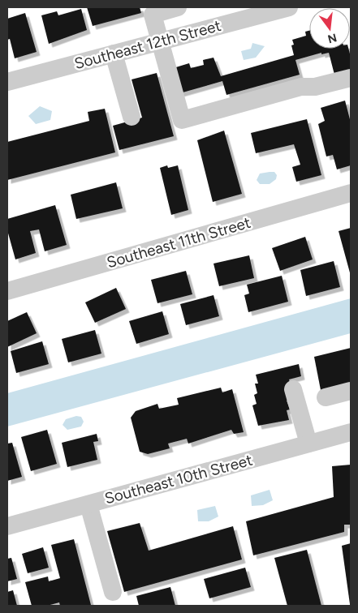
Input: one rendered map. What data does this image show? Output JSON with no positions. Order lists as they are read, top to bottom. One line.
{"streets":{"street":["Southeast 12th Street","Southeast 11th Street","Southeast 10th Street"]},"north":"bottom"}
